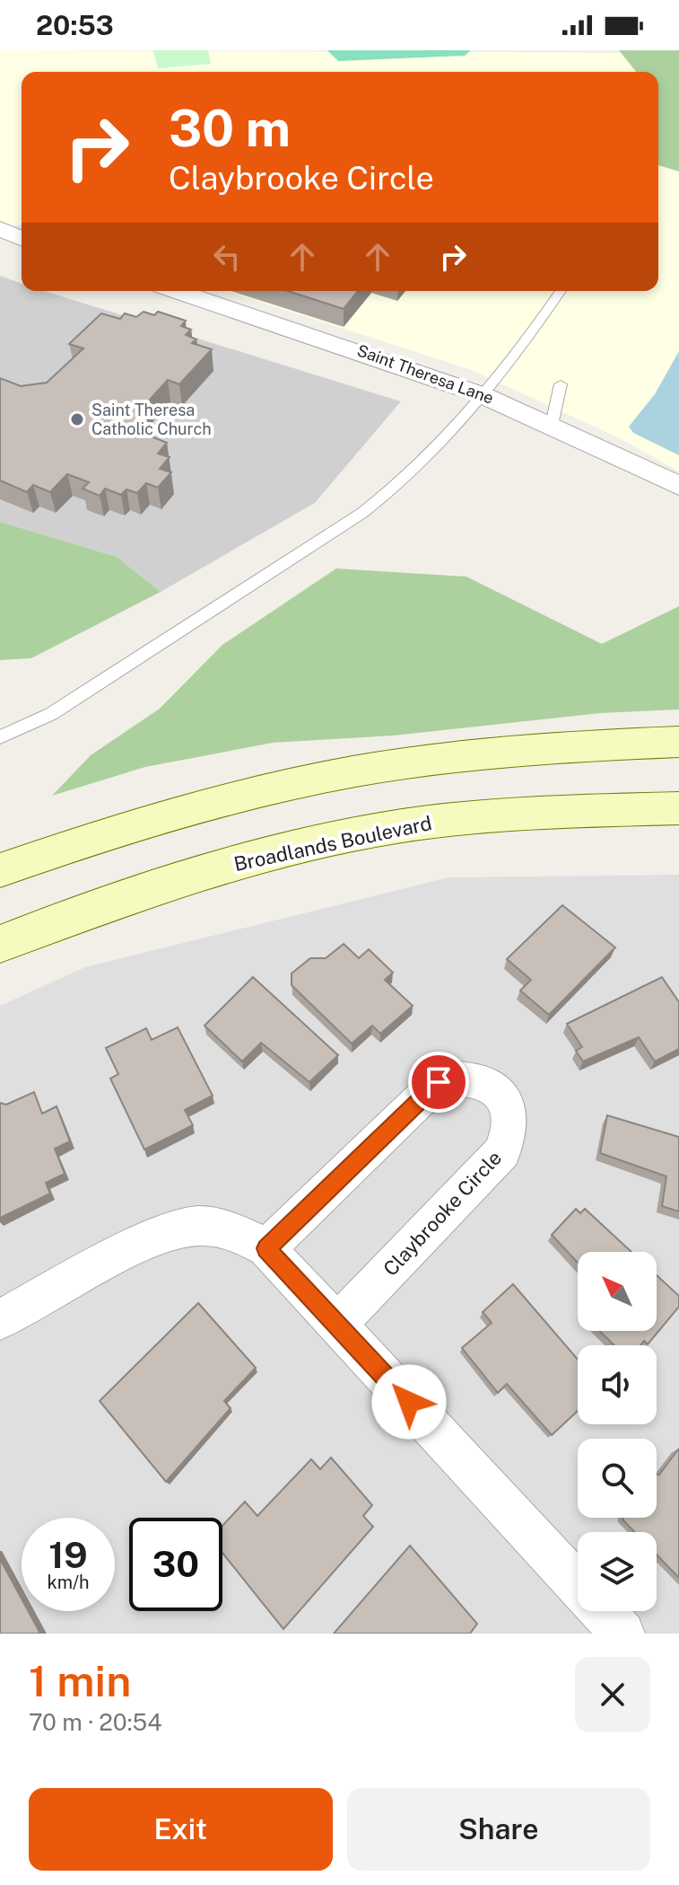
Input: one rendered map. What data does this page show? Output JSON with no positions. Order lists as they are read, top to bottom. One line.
{"streets":{"main road":["Broadlands Boulevard"],"street":["Saint Theresa Lane","Claybrooke Circle"]},"places":["Saint Theresa Catholic Church"],"north":"top left","page":{"status":"20:53","turn":["30 m","Claybrooke Circle"],"speed":"19 km/h","limit":"30","heading":["1 min","70 m · 20:54"],"buttons":["Exit","Share"]}}
